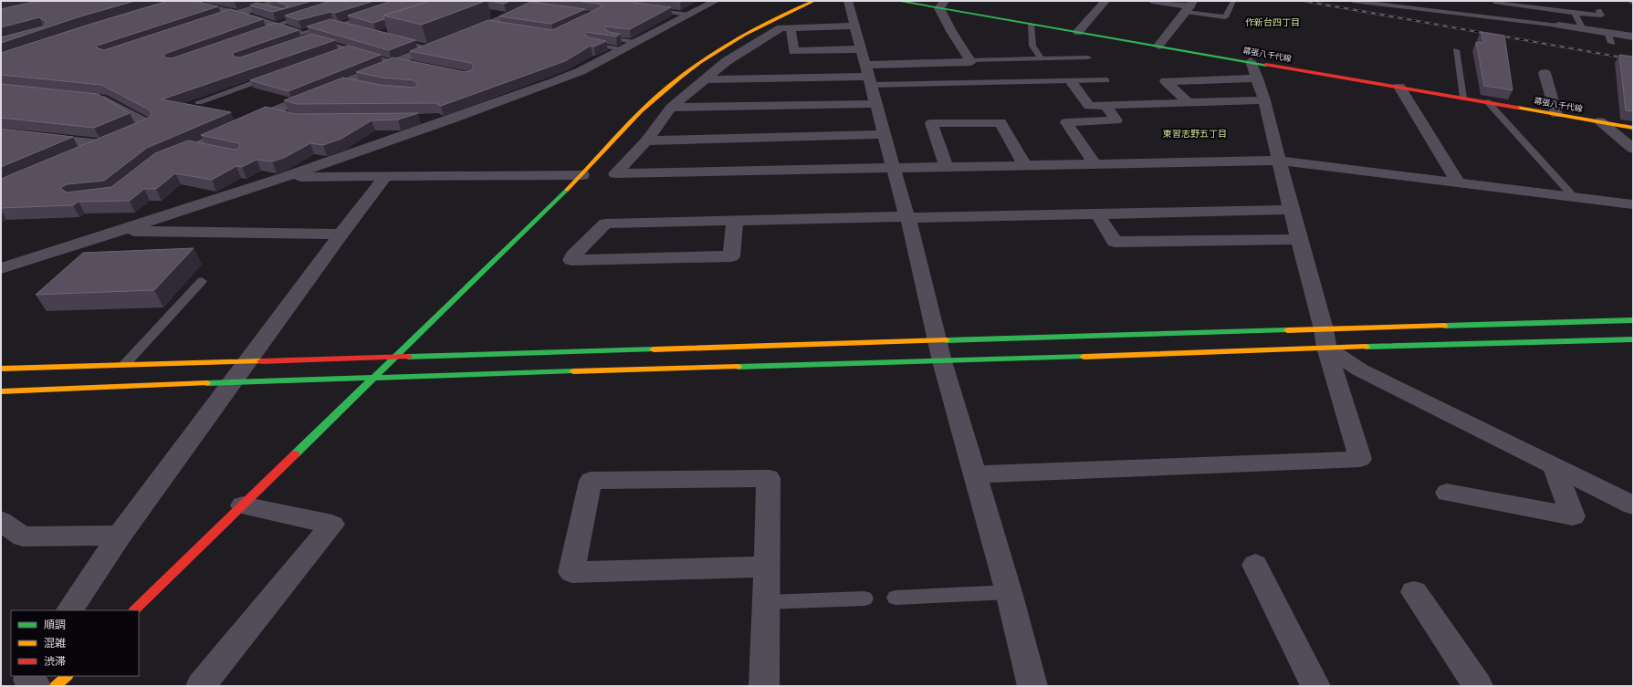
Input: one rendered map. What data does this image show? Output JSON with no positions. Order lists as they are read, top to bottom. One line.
{"streets":{"street":["幕張八千代線"]},"districts":["作新台四丁目","東習志野五丁目"],"legend":["順調","混雑","渋滞"]}
